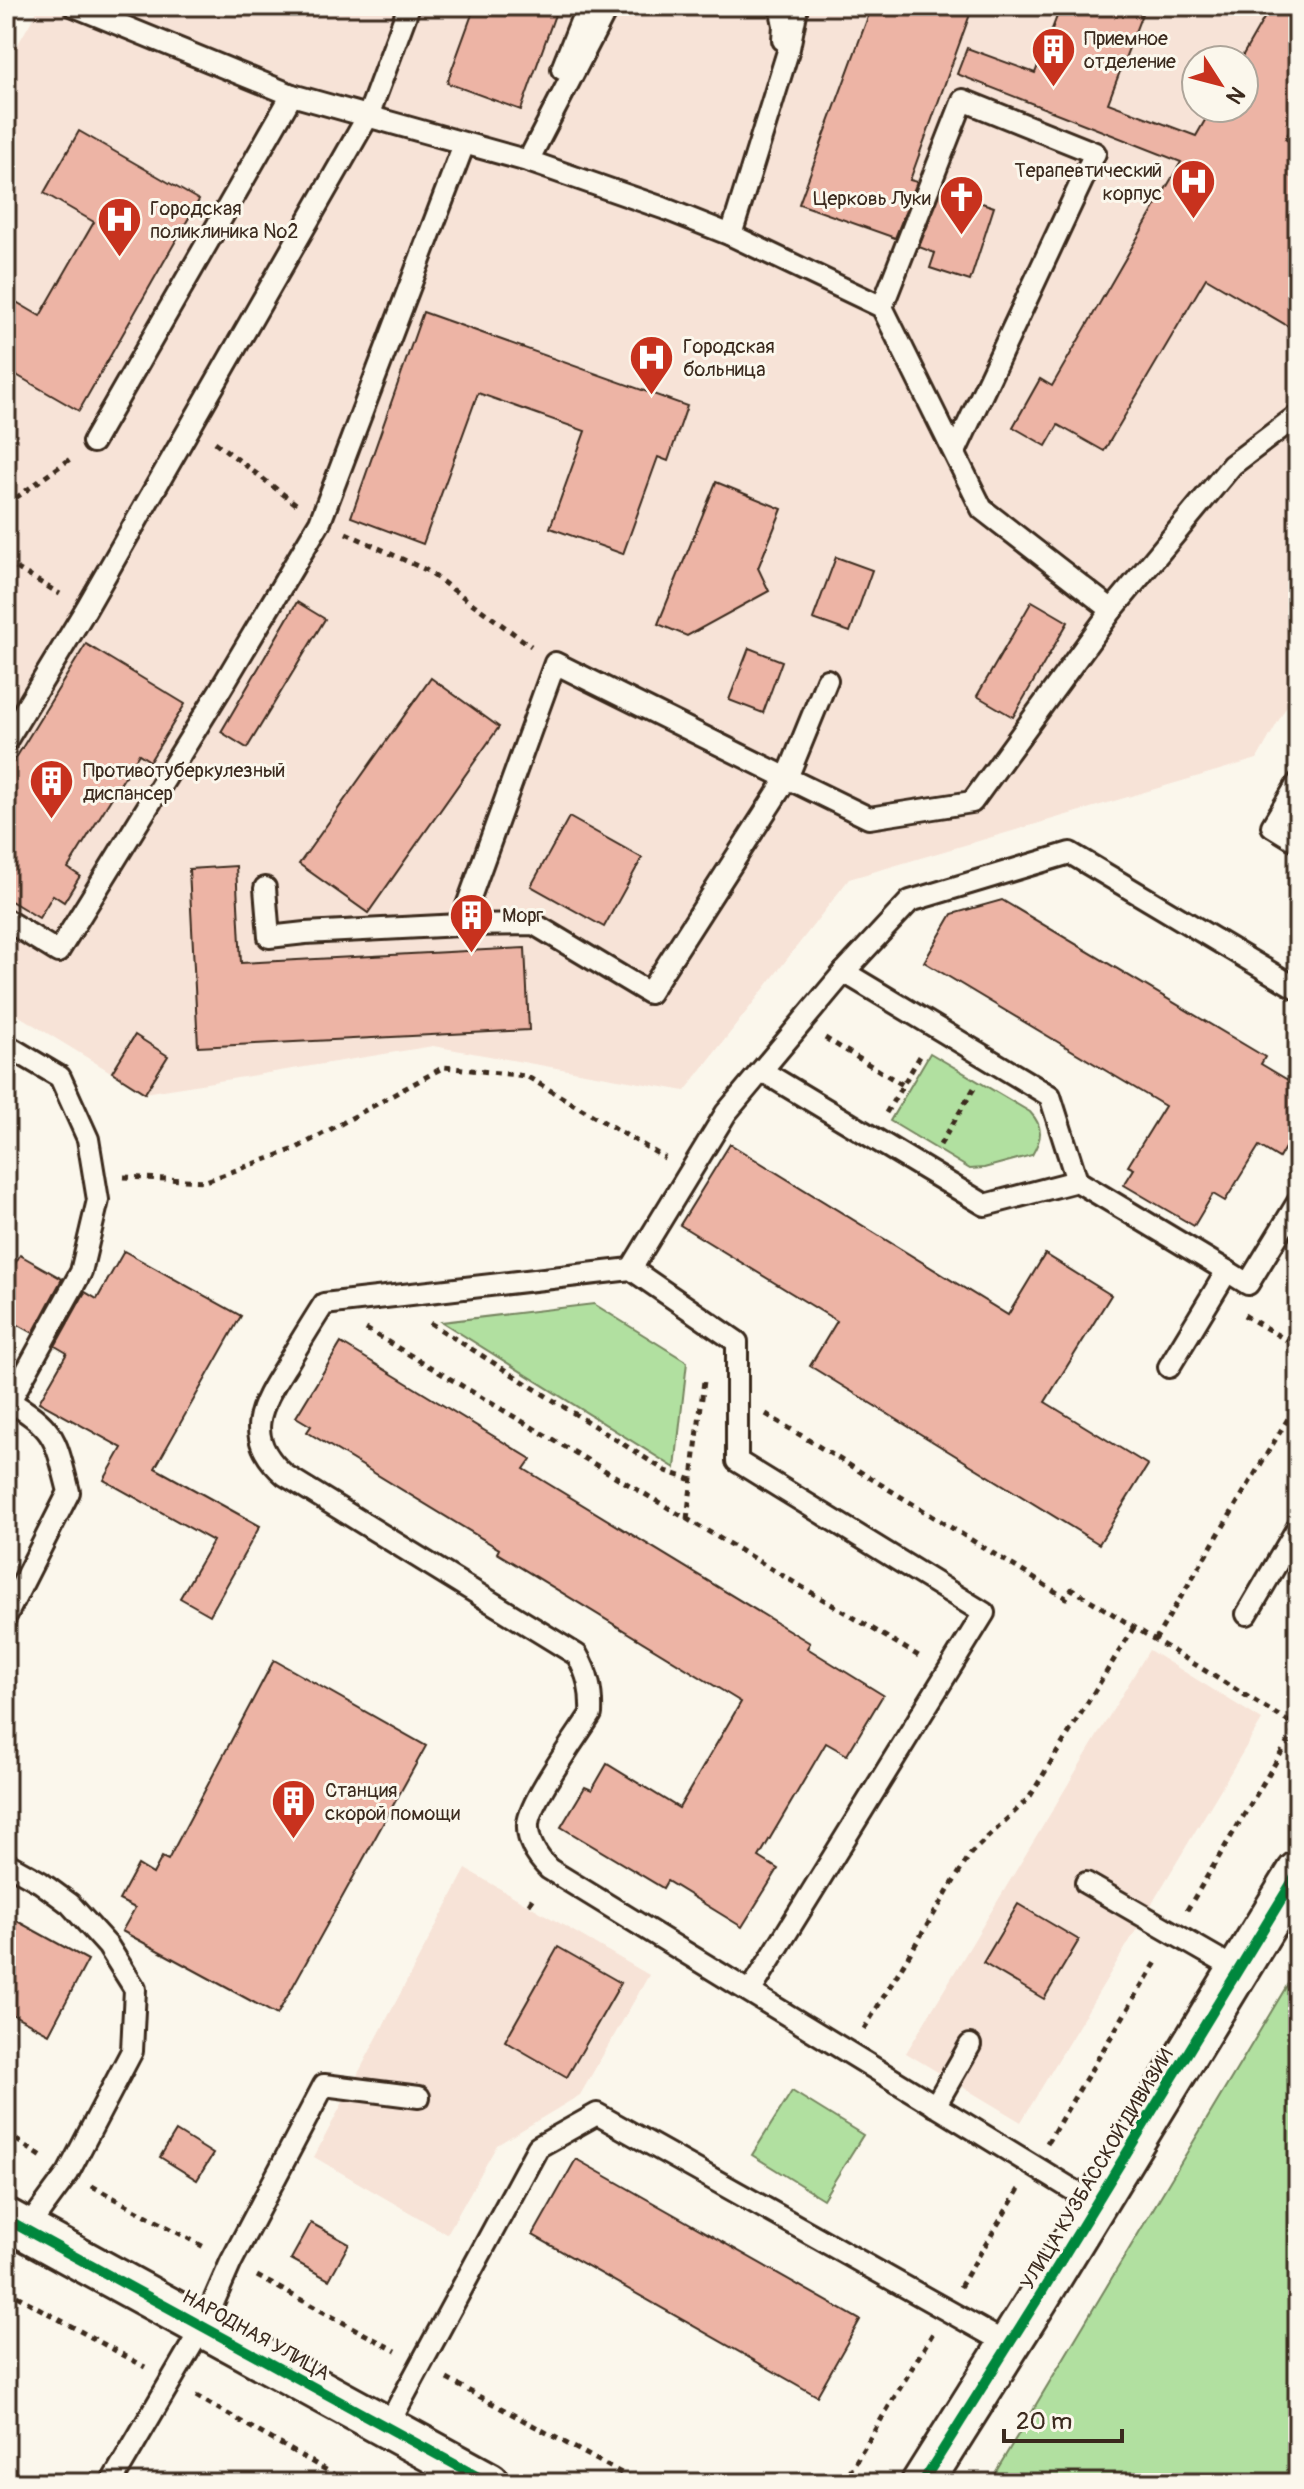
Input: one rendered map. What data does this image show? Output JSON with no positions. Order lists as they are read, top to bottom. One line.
{"streets":{"street":["УЛИЦА КУЗБАССКОЙ ДИВИЗИИ","НАРОДНАЯ УЛИЦА"]},"places":{"building":["Приемное отделение","Противотуберкулезный диспансер","Морг","Станция скорой помощи"],"hospital":["Терапевтический корпус","Городская поликлиника №2","Городская больница"],"church":["Церковь Луки"]},"scale_bar":"20 m","north":"bottom right"}
